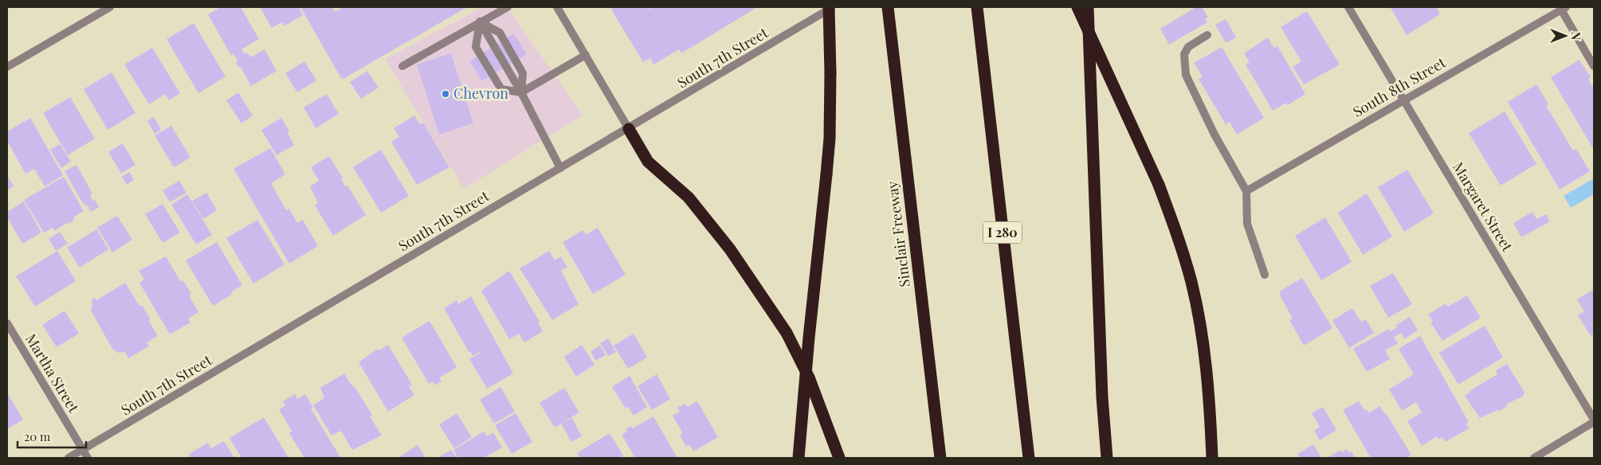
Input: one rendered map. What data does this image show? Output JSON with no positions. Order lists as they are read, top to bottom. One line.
{"streets":{"highway":["I 280","Sinclair Freeway"],"street":["South 7th Street","South 8th Street","Margaret Street","Martha Street"]},"crossings":[["South 7th Street","Martha Street"],["South 8th Street","Margaret Street"]],"places":["Chevron"],"scale_bar":"20 m","north":"right"}
